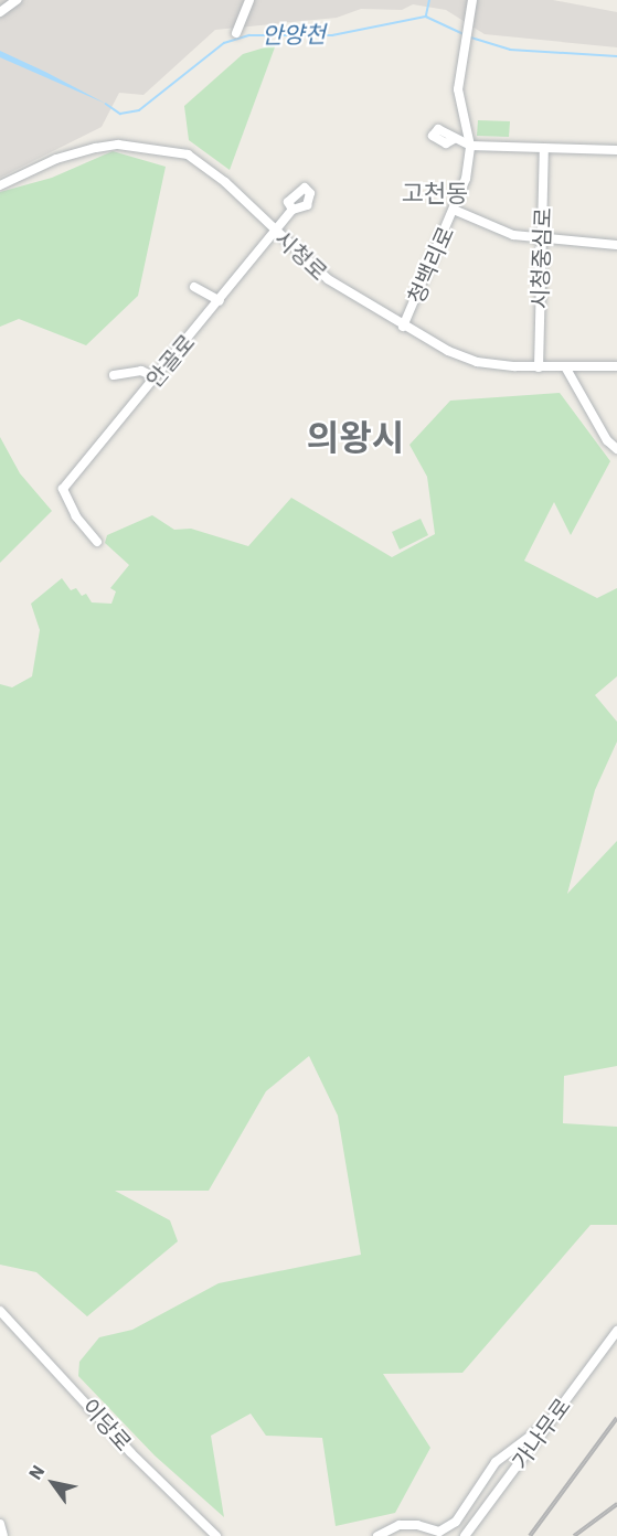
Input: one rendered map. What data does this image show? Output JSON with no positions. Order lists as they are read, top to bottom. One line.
{"streets":{"street":["시청로","시청중심로","청백리로","안골로","이당로","가나무로"]},"crossings":[["시청로","시청중심로"],["시청로","청백리로"],["시청로","안골로"]],"districts":["고천동","의왕시"],"water":["안양천"],"north":"top left"}
